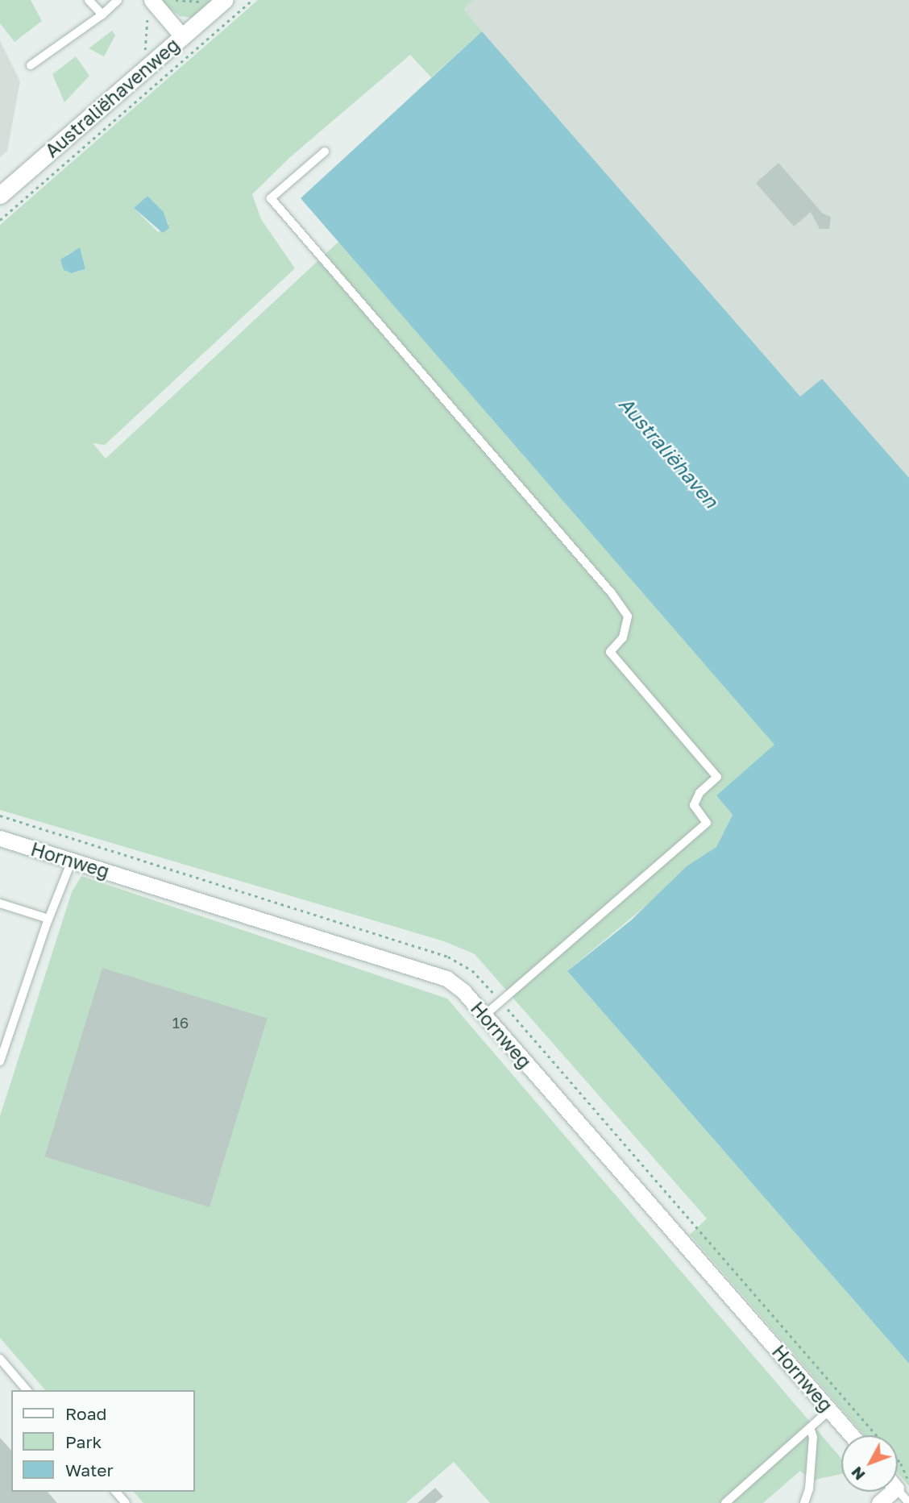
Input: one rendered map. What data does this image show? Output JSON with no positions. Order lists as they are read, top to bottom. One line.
{"streets":{"street":["Australiëhavenweg","Hornweg"]},"water":["Australiëhaven"],"house_numbers":["16"],"legend":["Road","Park","Water"],"north":"bottom left"}
